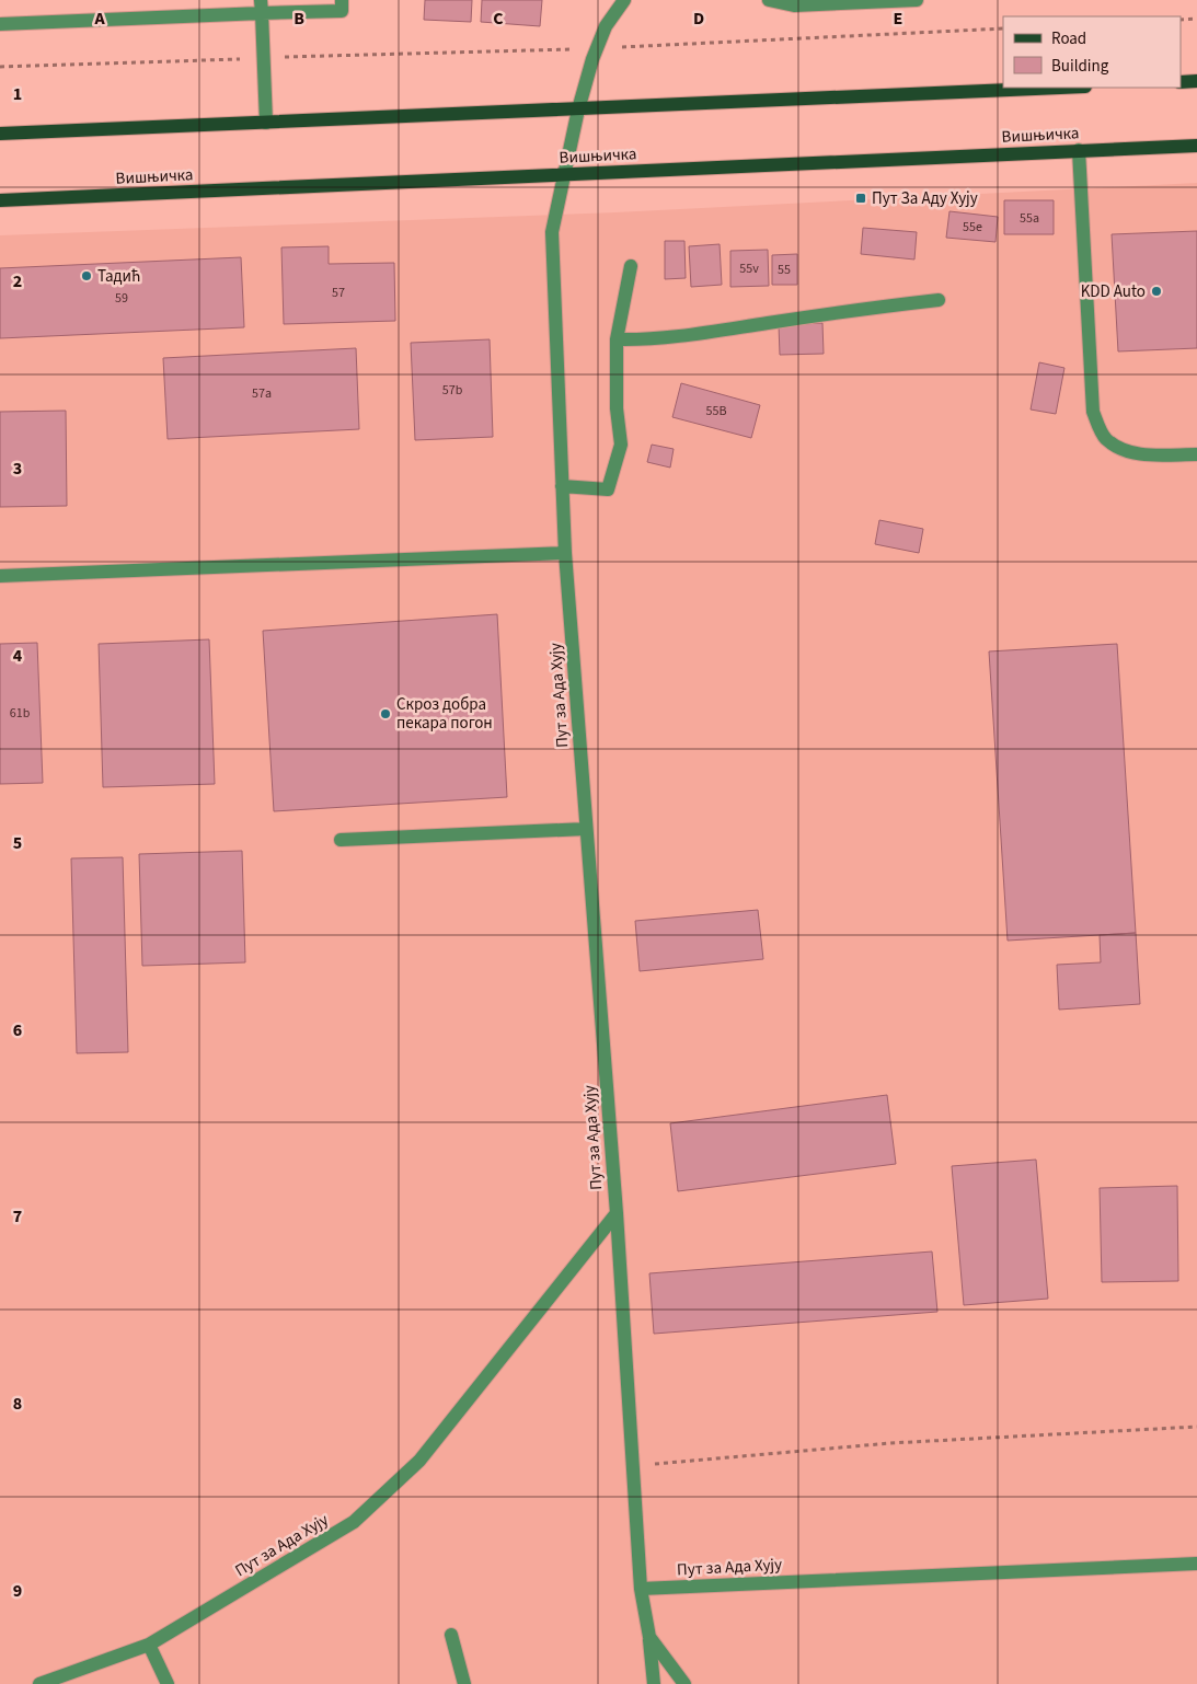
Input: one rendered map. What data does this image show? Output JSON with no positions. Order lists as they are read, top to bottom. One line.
{"streets":{"main road":["Вишњичка"],"lane":["Пут за Ада Хују"]},"crossings":[["Вишњичка","Пут за Ада Хују"]],"places":{"transit":["Пут За Аду Хују"],"other":["Тадић","KDD Auto","Скроз добра пекара погон"]},"house_numbers":["55a","55e","55v","55","57","59","57b","57a","55B","61b"],"legend":["Road","Building"],"grid":{"columns":["A","B","C","D","E"],"rows":["1","2","3","4","5","6","7","8","9"]}}
